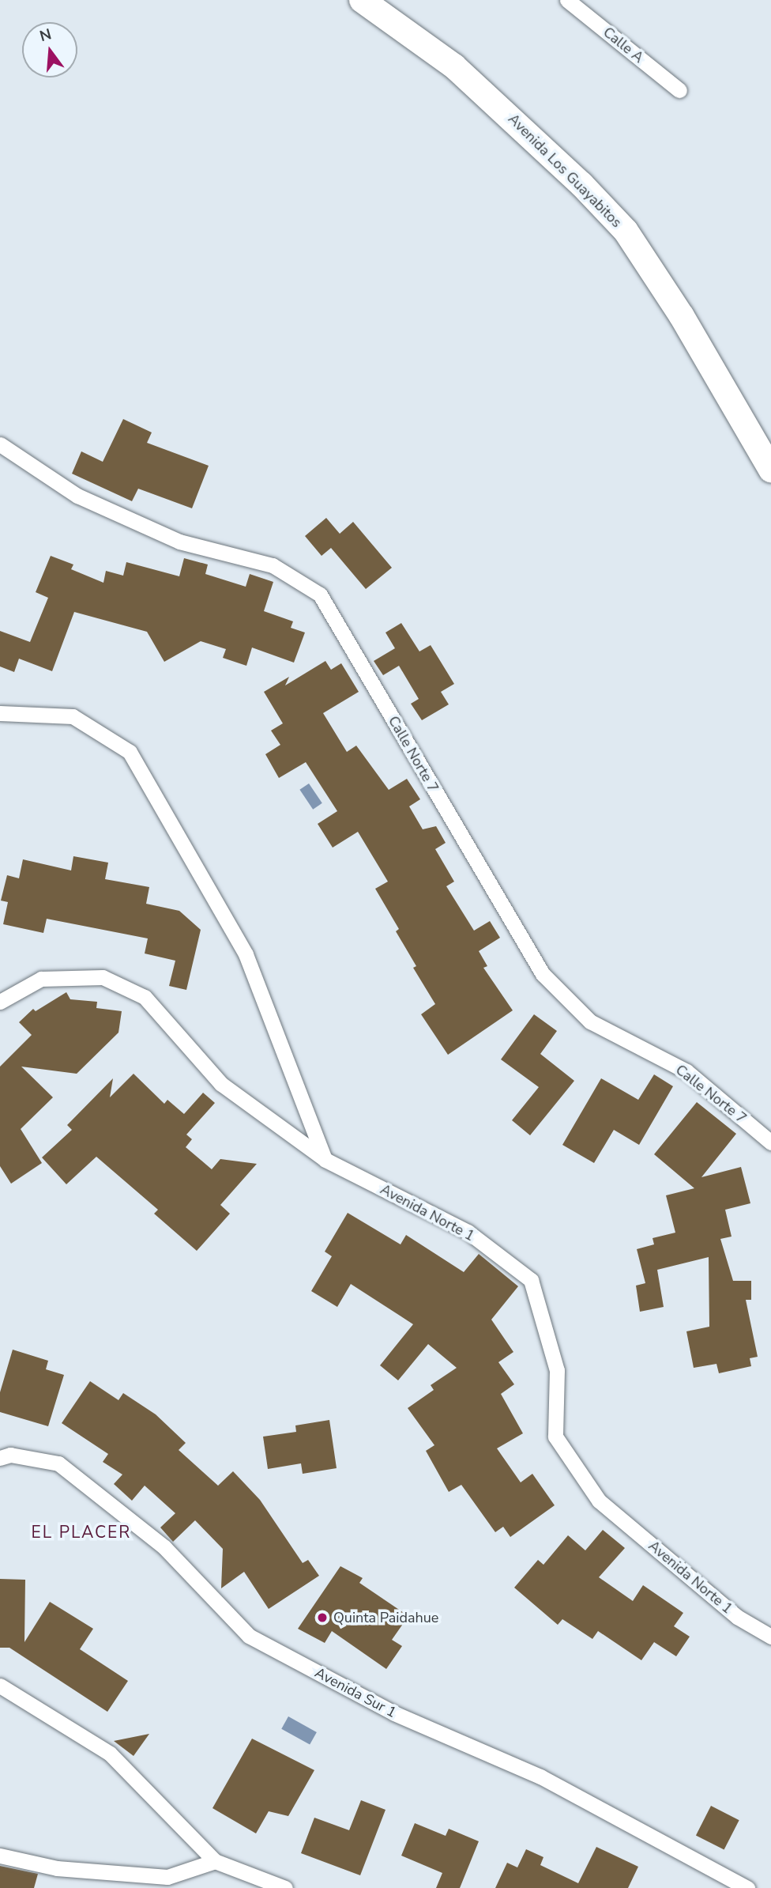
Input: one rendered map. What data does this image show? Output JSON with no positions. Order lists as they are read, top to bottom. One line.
{"streets":{"main road":["Avenida Los Guayabitos"],"street":["Calle A","Calle Norte 7","Avenida Norte 1","Avenida Sur 1"]},"districts":["EL PLACER"],"places":["Quinta Paidahue"],"north":"top"}
